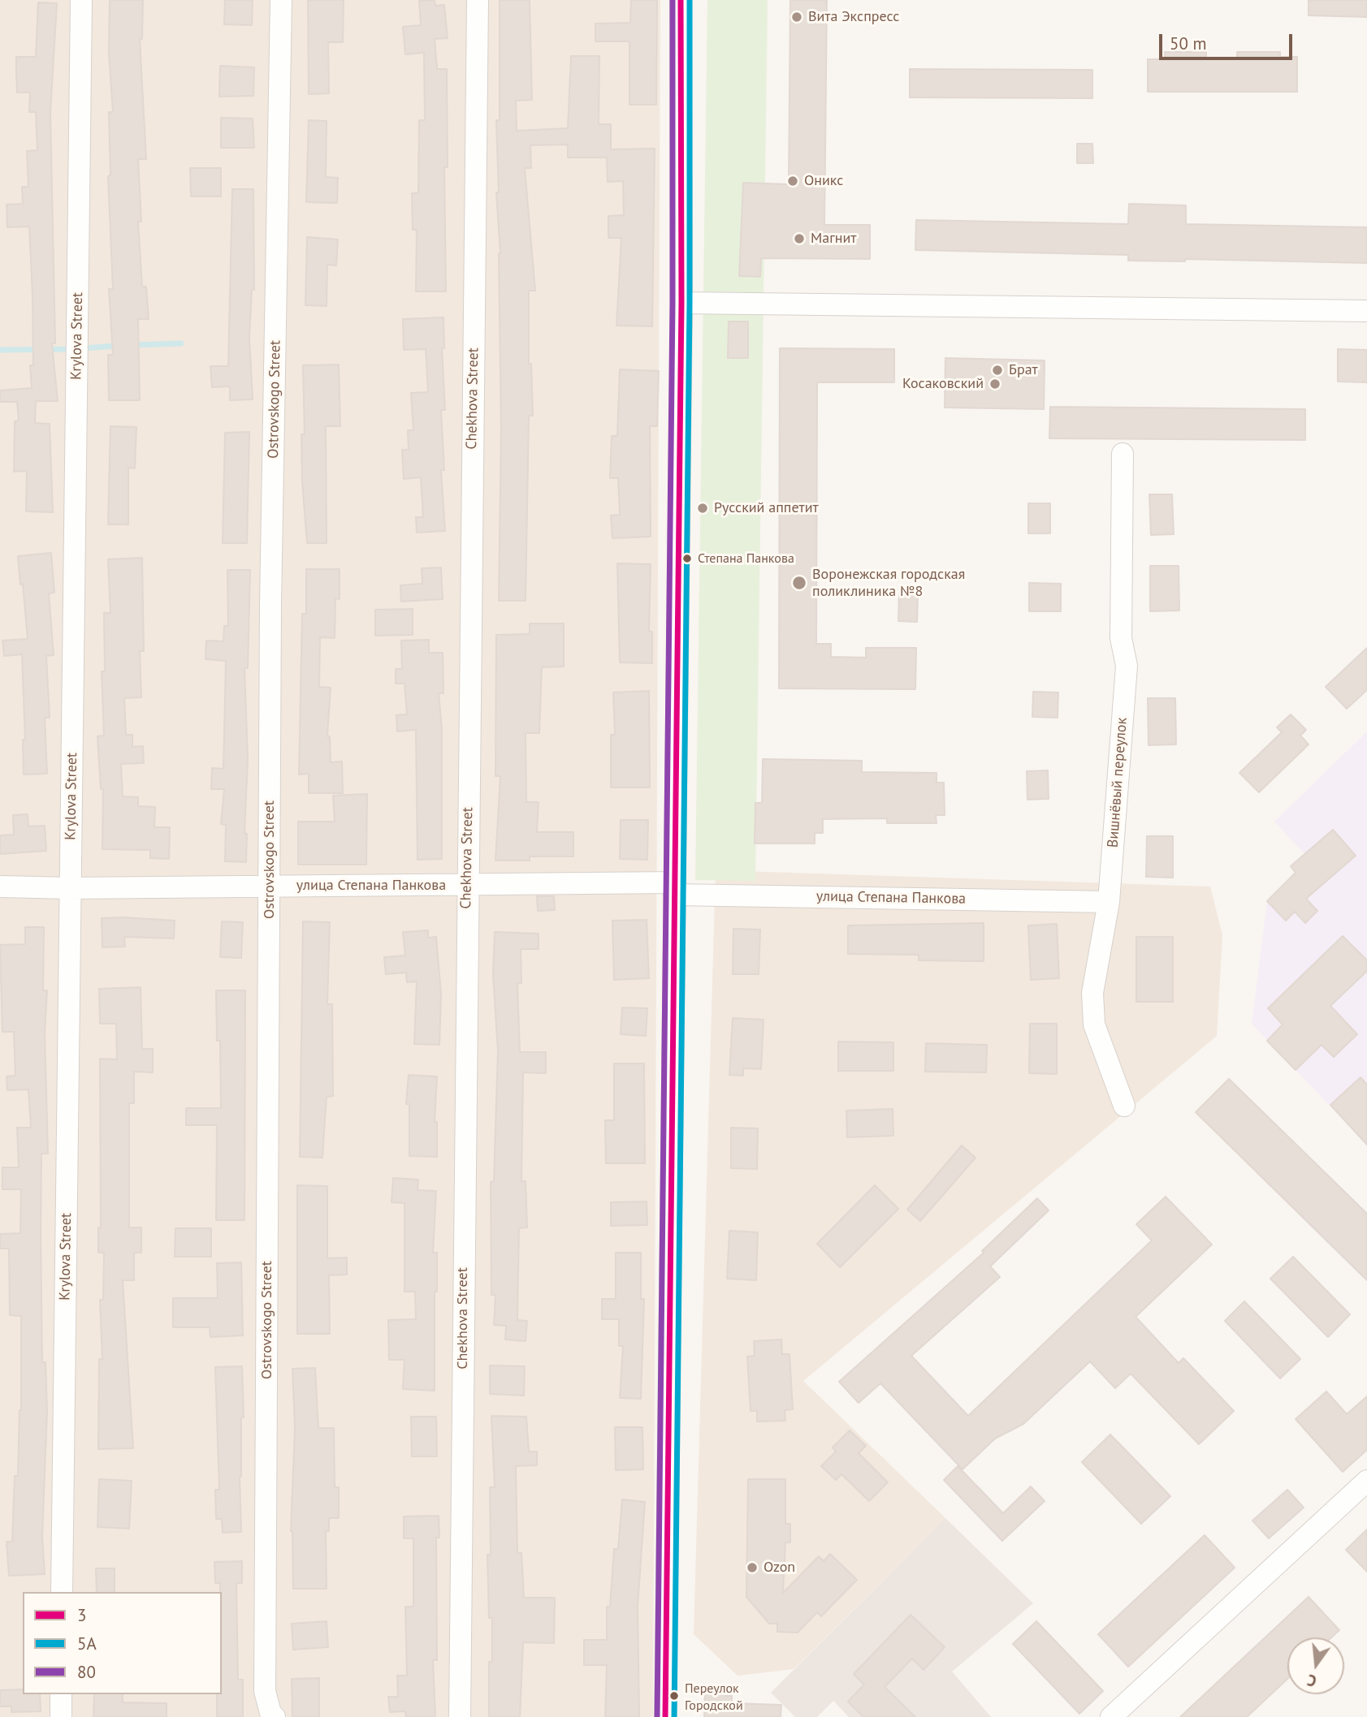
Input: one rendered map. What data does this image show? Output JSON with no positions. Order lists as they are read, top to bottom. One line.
{"streets":{"street":["Krylova Street","Chekhova Street","Ostrovskogo Street","Вишнёвый переулок","улица Степана Панкова"]},"crossings":[["Krylova Street","улица Степана Панкова"],["Chekhova Street","улица Степана Панкова"],["Ostrovskogo Street","улица Степана Панкова"],["Вишнёвый переулок","улица Степана Панкова"]],"places":["Вита Экспресс","Оникс","Магнит","Брат","Косаковский","Русский аппетит","Степана Панкова","Воронежская городская поликлиника №8","Ozon","Переулок Городской"],"lines":["transit line 3","transit line 5А","transit line 80"],"legend":["3","5А","80"],"scale_bar":"50 m","north":"bottom"}
